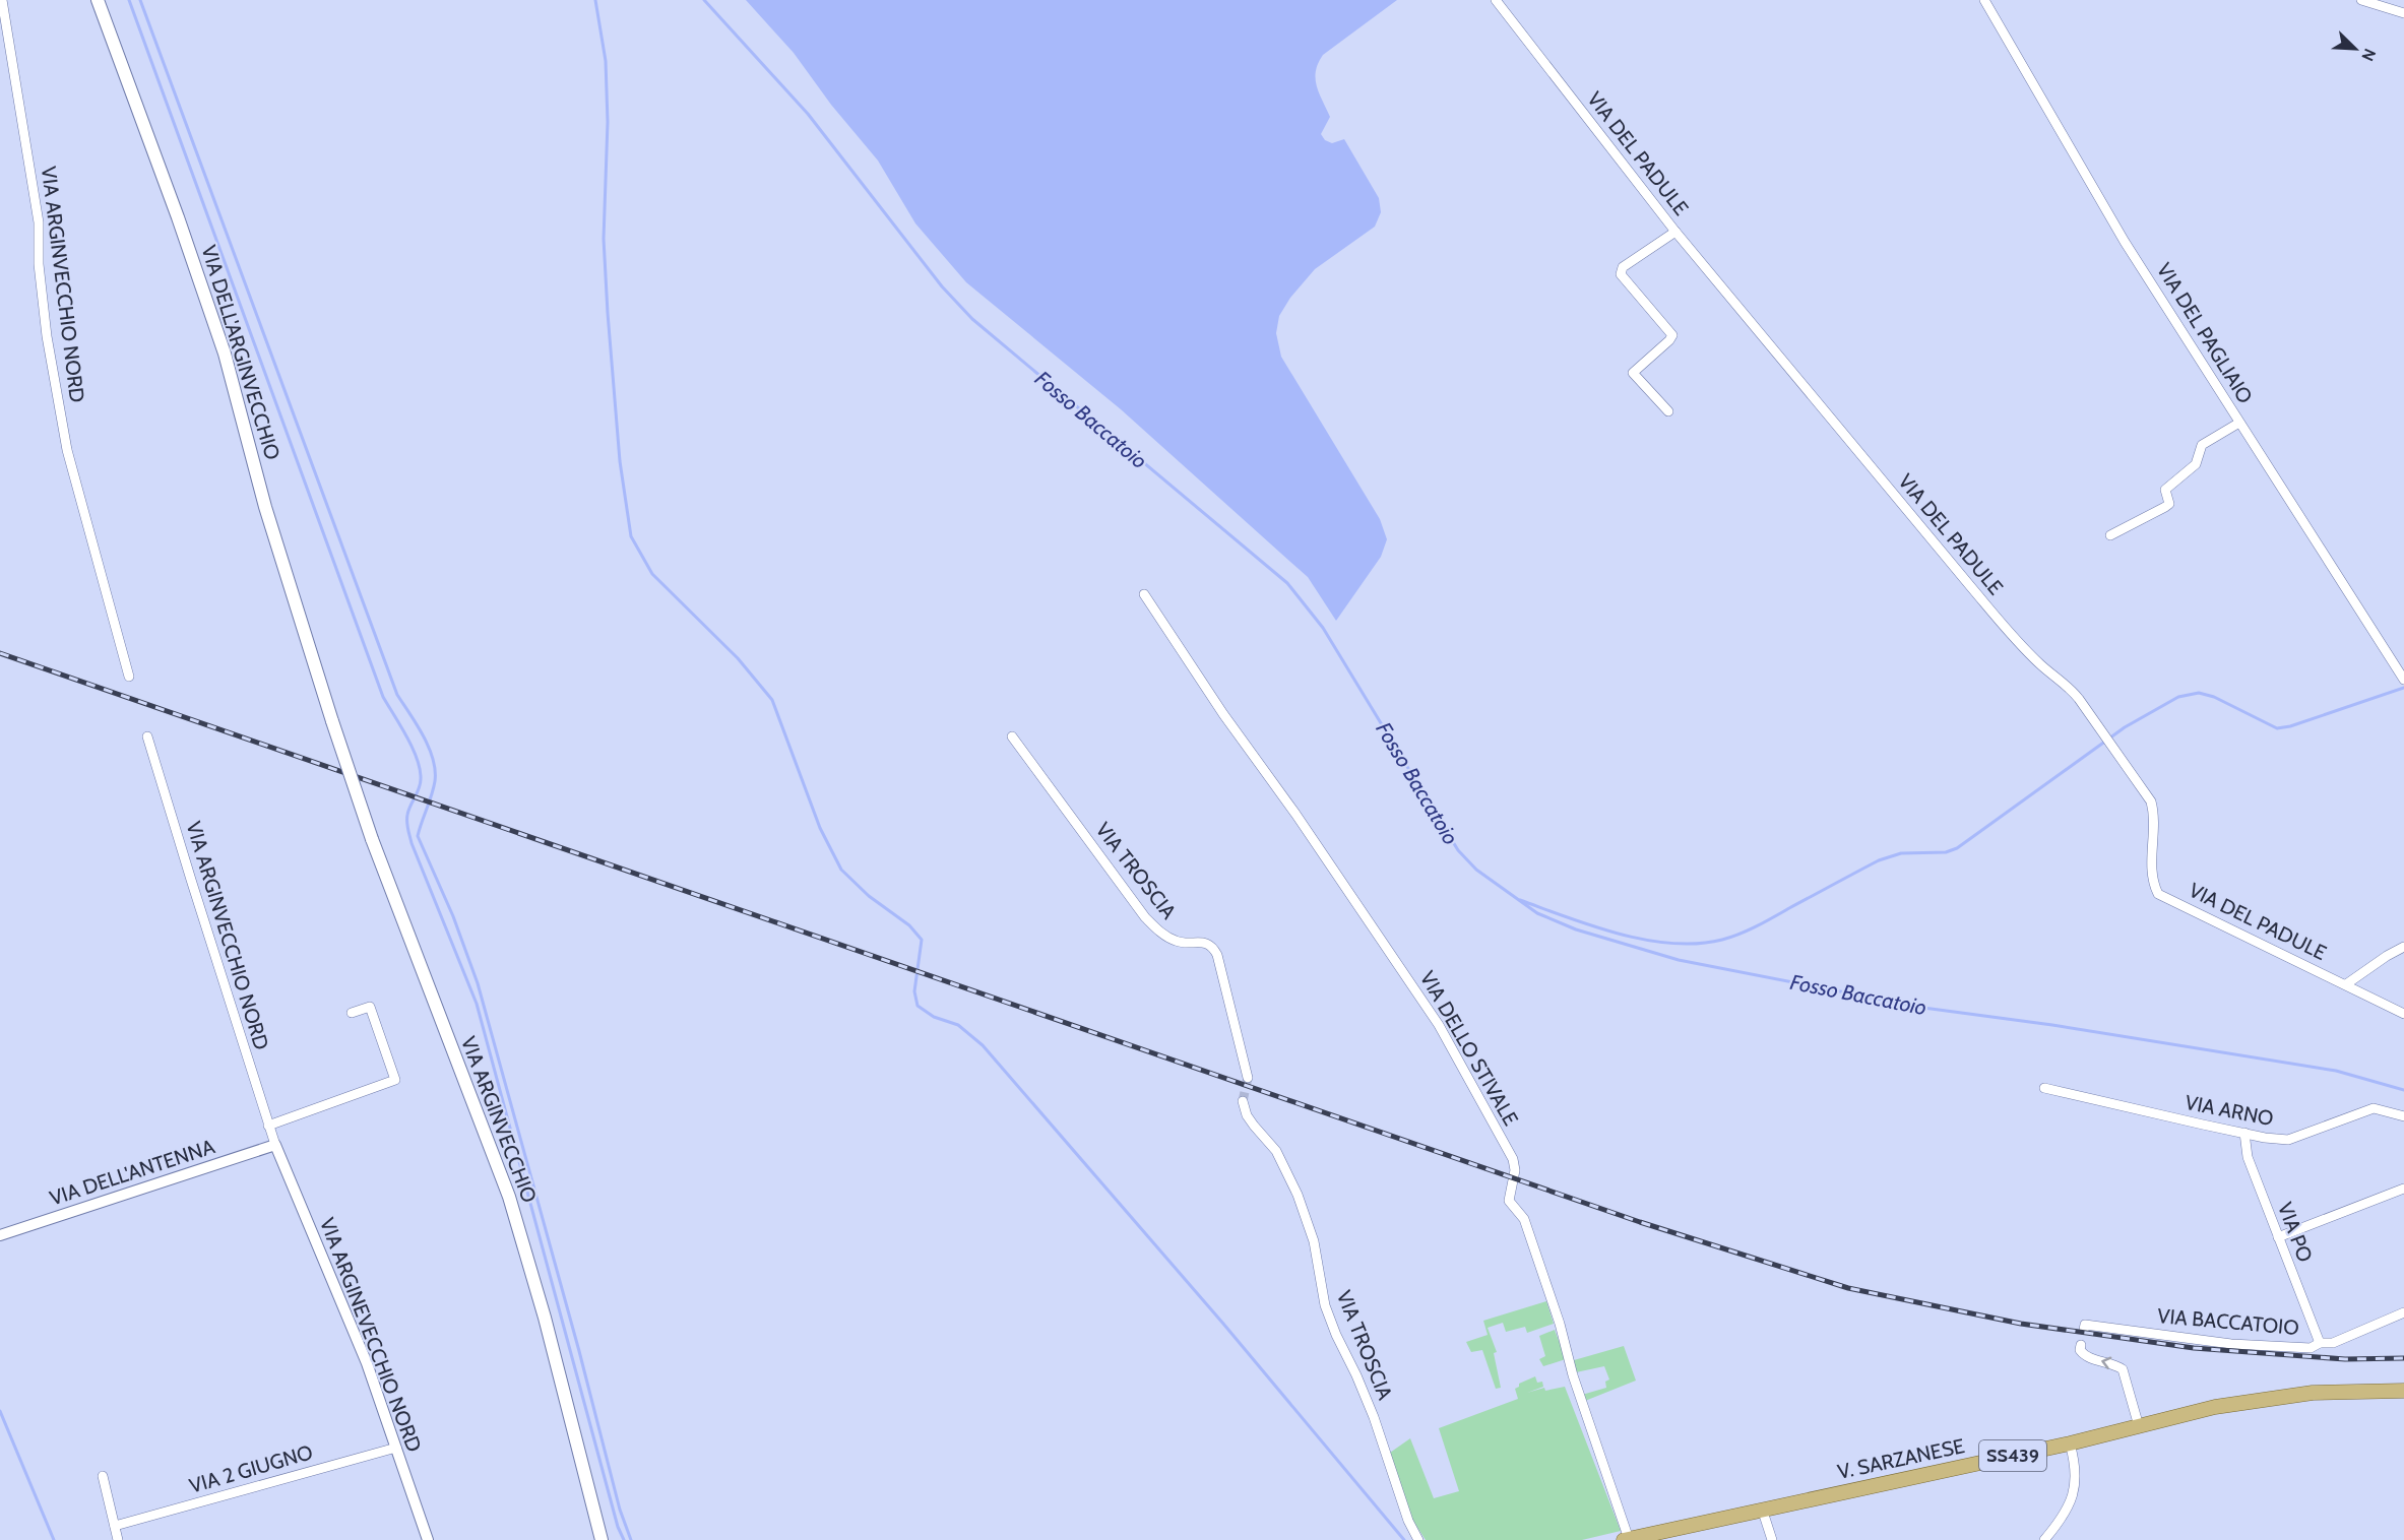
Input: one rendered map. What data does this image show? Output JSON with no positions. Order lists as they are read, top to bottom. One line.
{"streets":{"main road":["VIA DELL'ARGINVECCHIO","VIA ARGINVECCHIO","SS439","V. SARZANESE"],"street":["VIA DEL PADULE","VIA ARGINVECCHIO NORD","VIA DEL PAGLIAIO","VIA TROSCIA","VIA DELLO STIVALE","VIA ARNO","VIA DELL'ANTENNA","VIA PO","VIA BACCATOIO","VIA ARGINEVECCHIO NORD","VIA 2 GIUGNO"]},"crossings":[["VIA ARGINVECCHIO NORD","VIA DELL'ANTENNA"],["VIA ARGINVECCHIO NORD","VIA ARGINEVECCHIO NORD"],["VIA DELL'ARGINVECCHIO","VIA ARGINVECCHIO"],["VIA DELLO STIVALE","V. SARZANESE"],["VIA ARNO","VIA PO"],["VIA DELL'ANTENNA","VIA ARGINEVECCHIO NORD"],["VIA PO","VIA BACCATOIO"],["VIA ARGINEVECCHIO NORD","VIA 2 GIUGNO"]],"water":["Fosso Baccatoio"],"north":"bottom right"}
